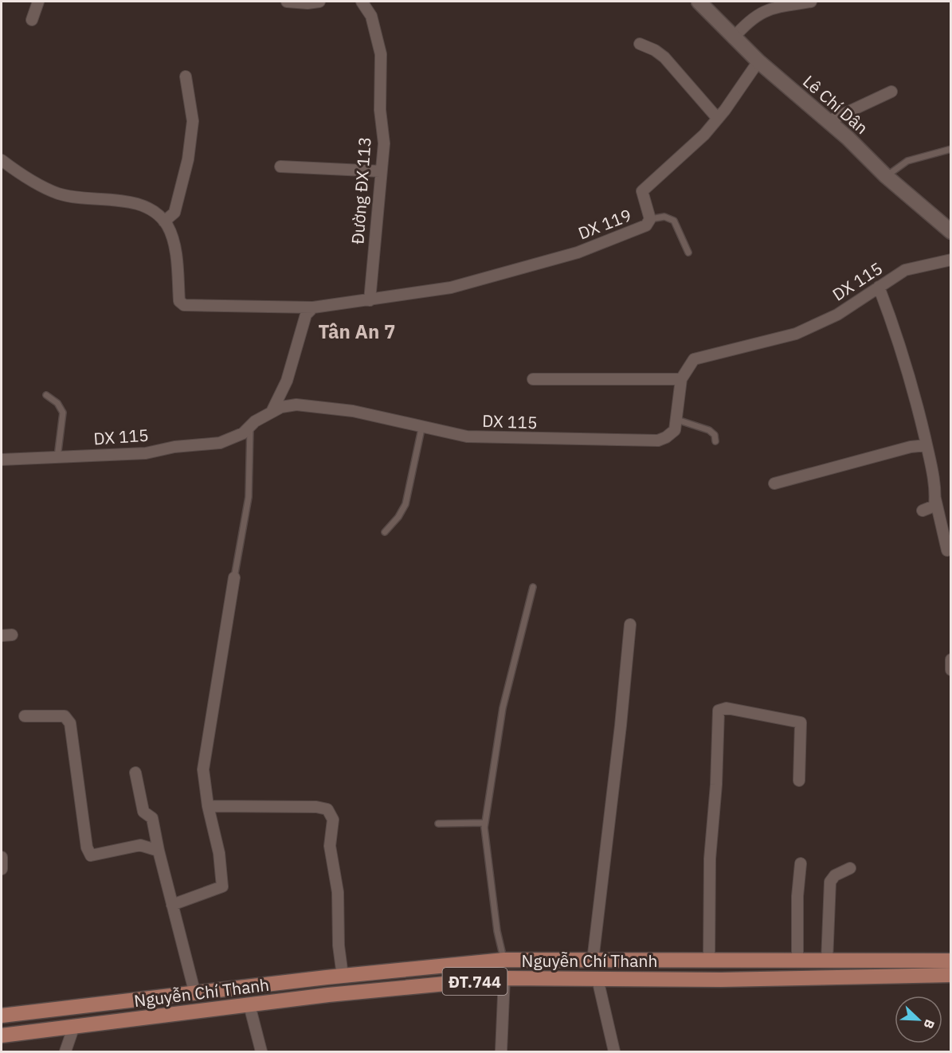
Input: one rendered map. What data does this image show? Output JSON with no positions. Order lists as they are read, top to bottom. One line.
{"streets":{"main road":["Nguyễn Chí Thanh","ĐT.744"],"street":["Lê Chí Dân","Đường ĐX 113","DX 119","DX 115"]},"crossings":[["Lê Chí Dân","DX 119"],["Đường ĐX 113","DX 119"]],"districts":["Tân An 7"],"north":"bottom right"}
